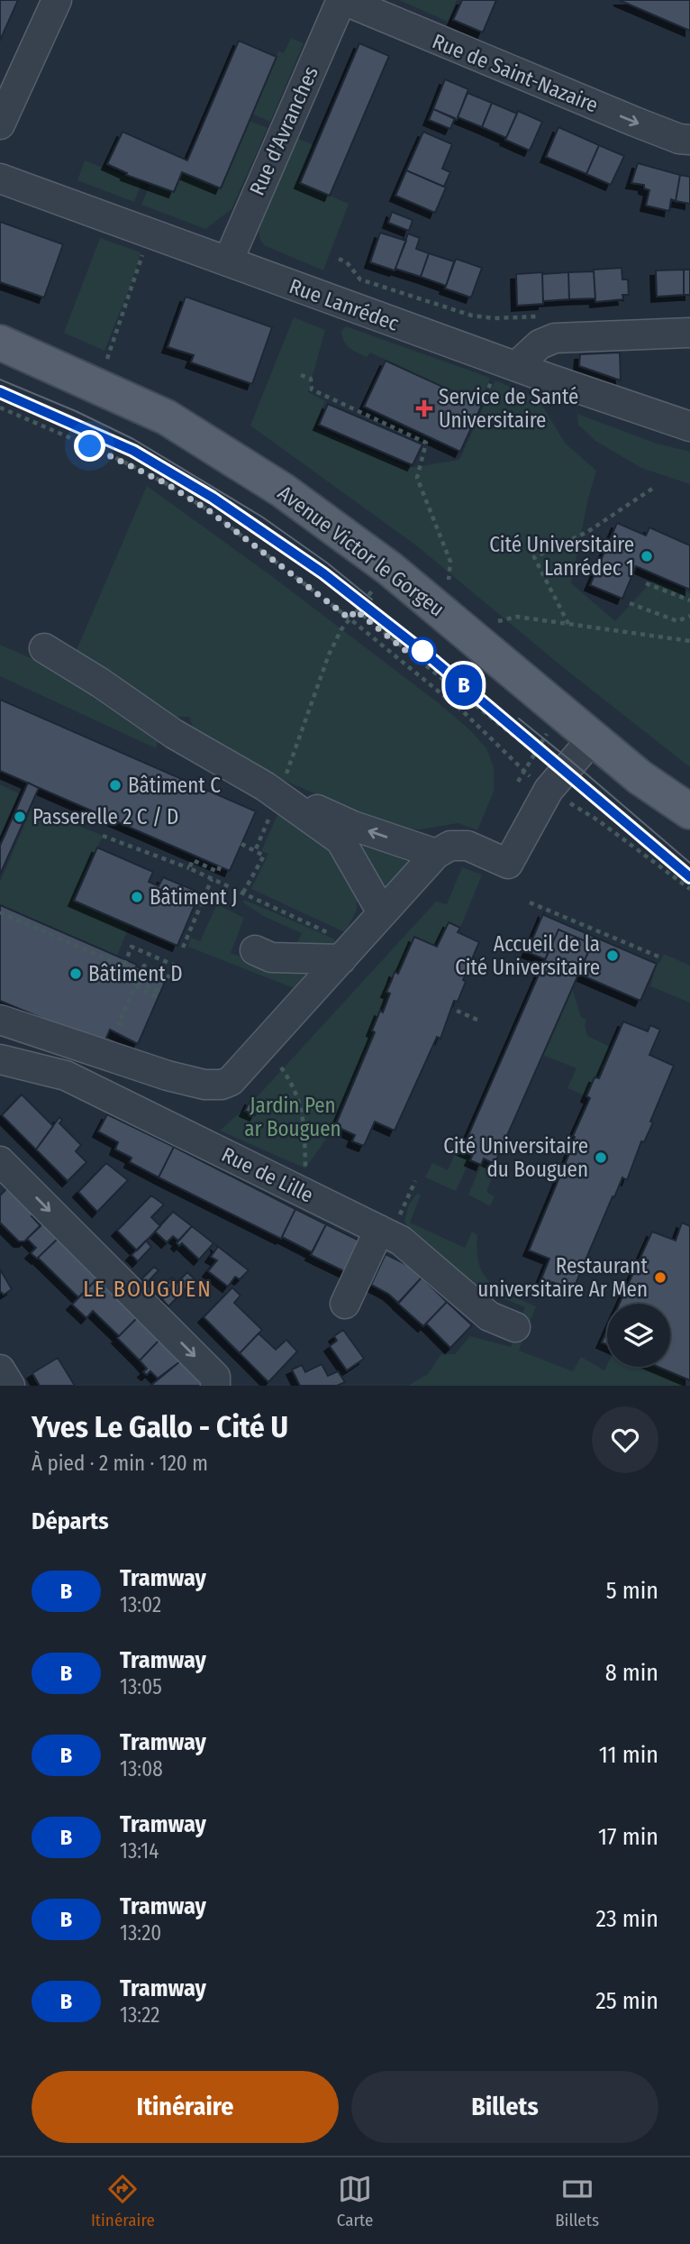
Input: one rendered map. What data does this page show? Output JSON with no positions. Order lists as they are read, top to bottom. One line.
{"streets":{"main road":["Avenue Victor le Gorgeu"],"street":["Rue de Saint-Nazaire","Rue d'Avranches","Rue Lanrédec","Rue de Lille"]},"crossings":[["Rue de Saint-Nazaire","Rue d'Avranches"],["Rue d'Avranches","Rue Lanrédec"]],"one_way":["Rue de Saint-Nazaire"],"districts":["LE BOUGUEN"],"parks":["Jardin Pen ar Bouguen"],"places":{"health":["Service de Santé Universitaire"],"other":["Cité Universitaire Lanrédec 1","Bâtiment C","Passerelle 2 C / D","Bâtiment J","Accueil de la Cité Universitaire","Bâtiment D","Cité Universitaire du Bouguen","Restaurant universitaire Ar Men"]},"lines":["tram line B"],"page":{"on_map":"B","heading":[["Yves Le Gallo - Cité U","À pied · 2 min · 120 m"],"Départs"],"list":[{"mark":"B","name":"Tramway","note":"13:02","value":"5 min"},{"mark":"B","name":"Tramway","note":"13:05","value":"8 min"},{"mark":"B","name":"Tramway","note":"13:08","value":"11 min"},{"mark":"B","name":"Tramway","note":"13:14","value":"17 min"},{"mark":"B","name":"Tramway","note":"13:20","value":"23 min"},{"mark":"B","name":"Tramway","note":"13:22","value":"25 min"}],"buttons":["Itinéraire","Billets"],"tabs":["Itinéraire","Carte","Billets"]}}
